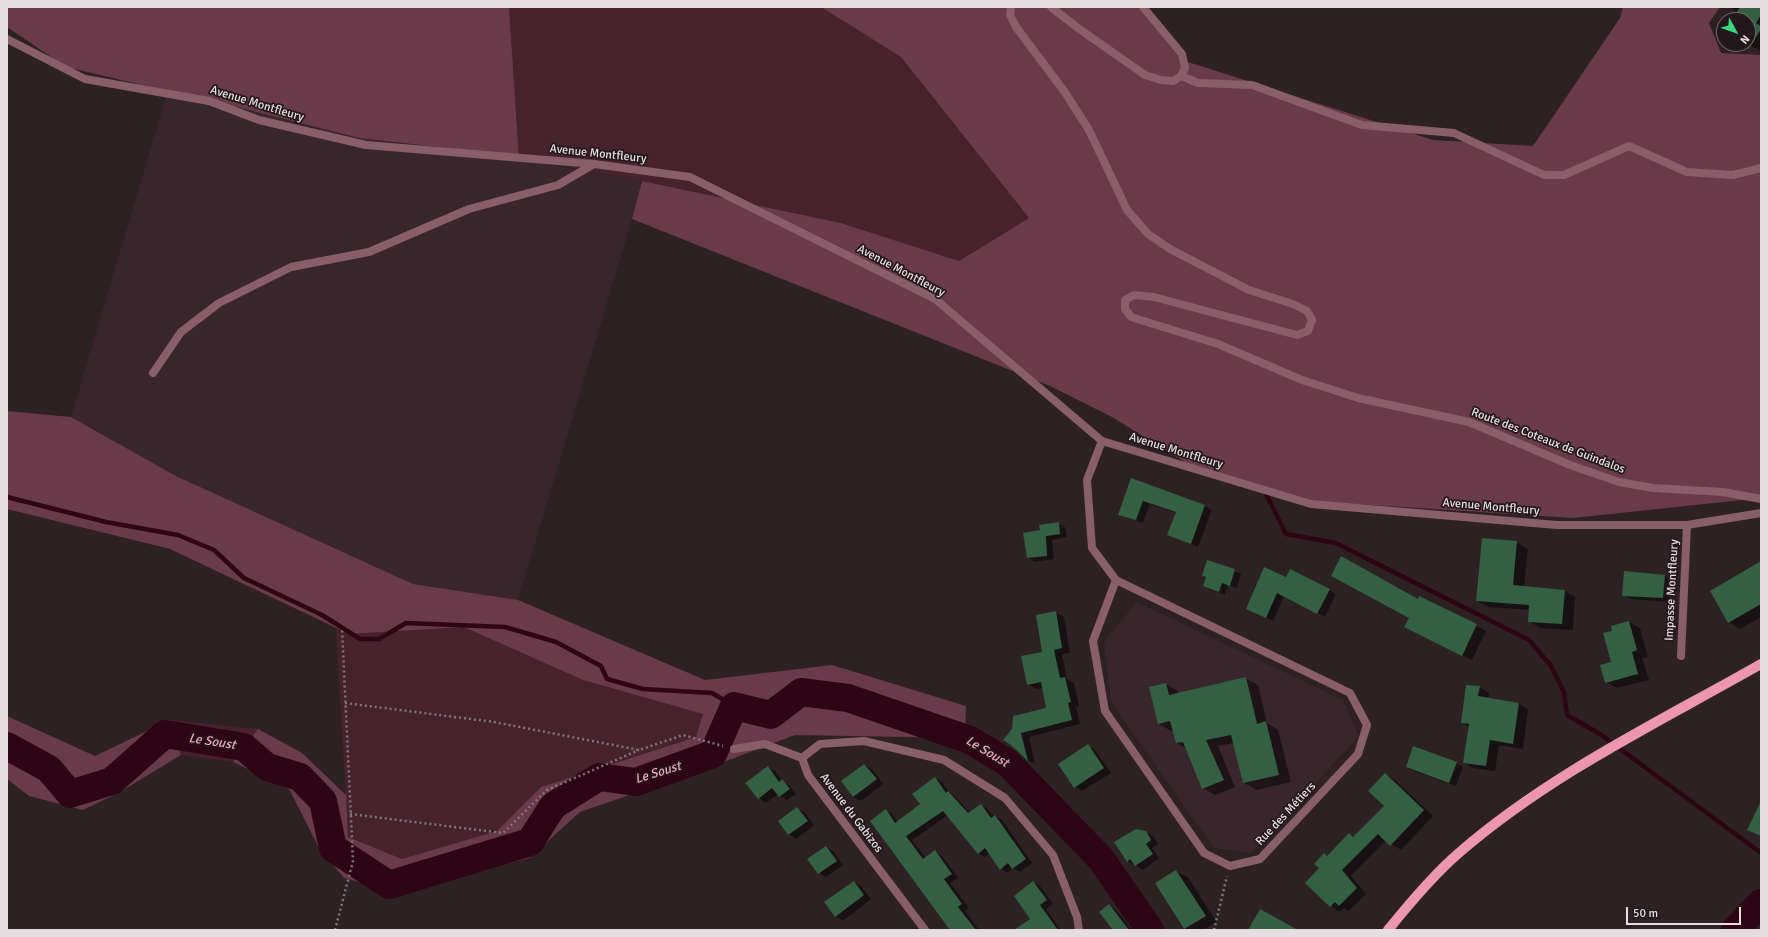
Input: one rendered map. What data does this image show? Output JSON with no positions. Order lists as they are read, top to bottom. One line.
{"streets":{"street":["Avenue Montfleury","Route des Coteaux de Guindalos","Impasse Montfleury","Avenue du Gabizos","Rue des Métiers"]},"crossings":[["Avenue Montfleury","Impasse Montfleury"],["Avenue Montfleury","Rue des Métiers"]],"water":["Le Soust"],"scale_bar":"50 m","north":"bottom right"}
